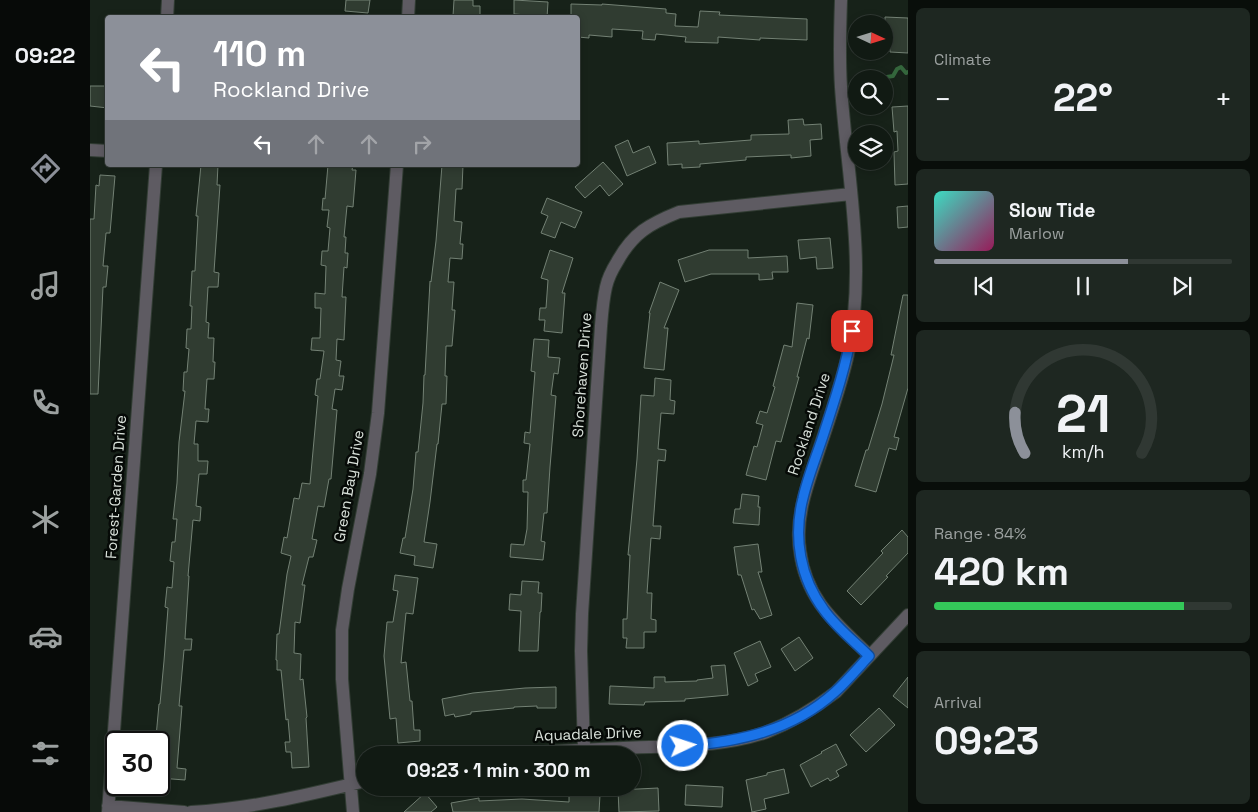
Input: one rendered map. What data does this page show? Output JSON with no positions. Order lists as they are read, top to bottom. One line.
{"streets":{"street":["Shorehaven Drive","Rockland Drive","Green Bay Drive","Forest-Garden Drive","Aquadale Drive"]},"crossings":[["Shorehaven Drive","Rockland Drive"],["Rockland Drive","Aquadale Drive"]],"north":"right","page":{"tabs":"09:22","tile":["Climate",["Range · 84%","420 km"],["Arrival","09:23"]],"turn":["110 m","Rockland Drive"],"heat":["−","22°","+"],"song":["Slow Tide","Marlow"],"limit":"30","trip":"09:23 · 1 min · 300 m","gauge":["21","km/h"]}}
